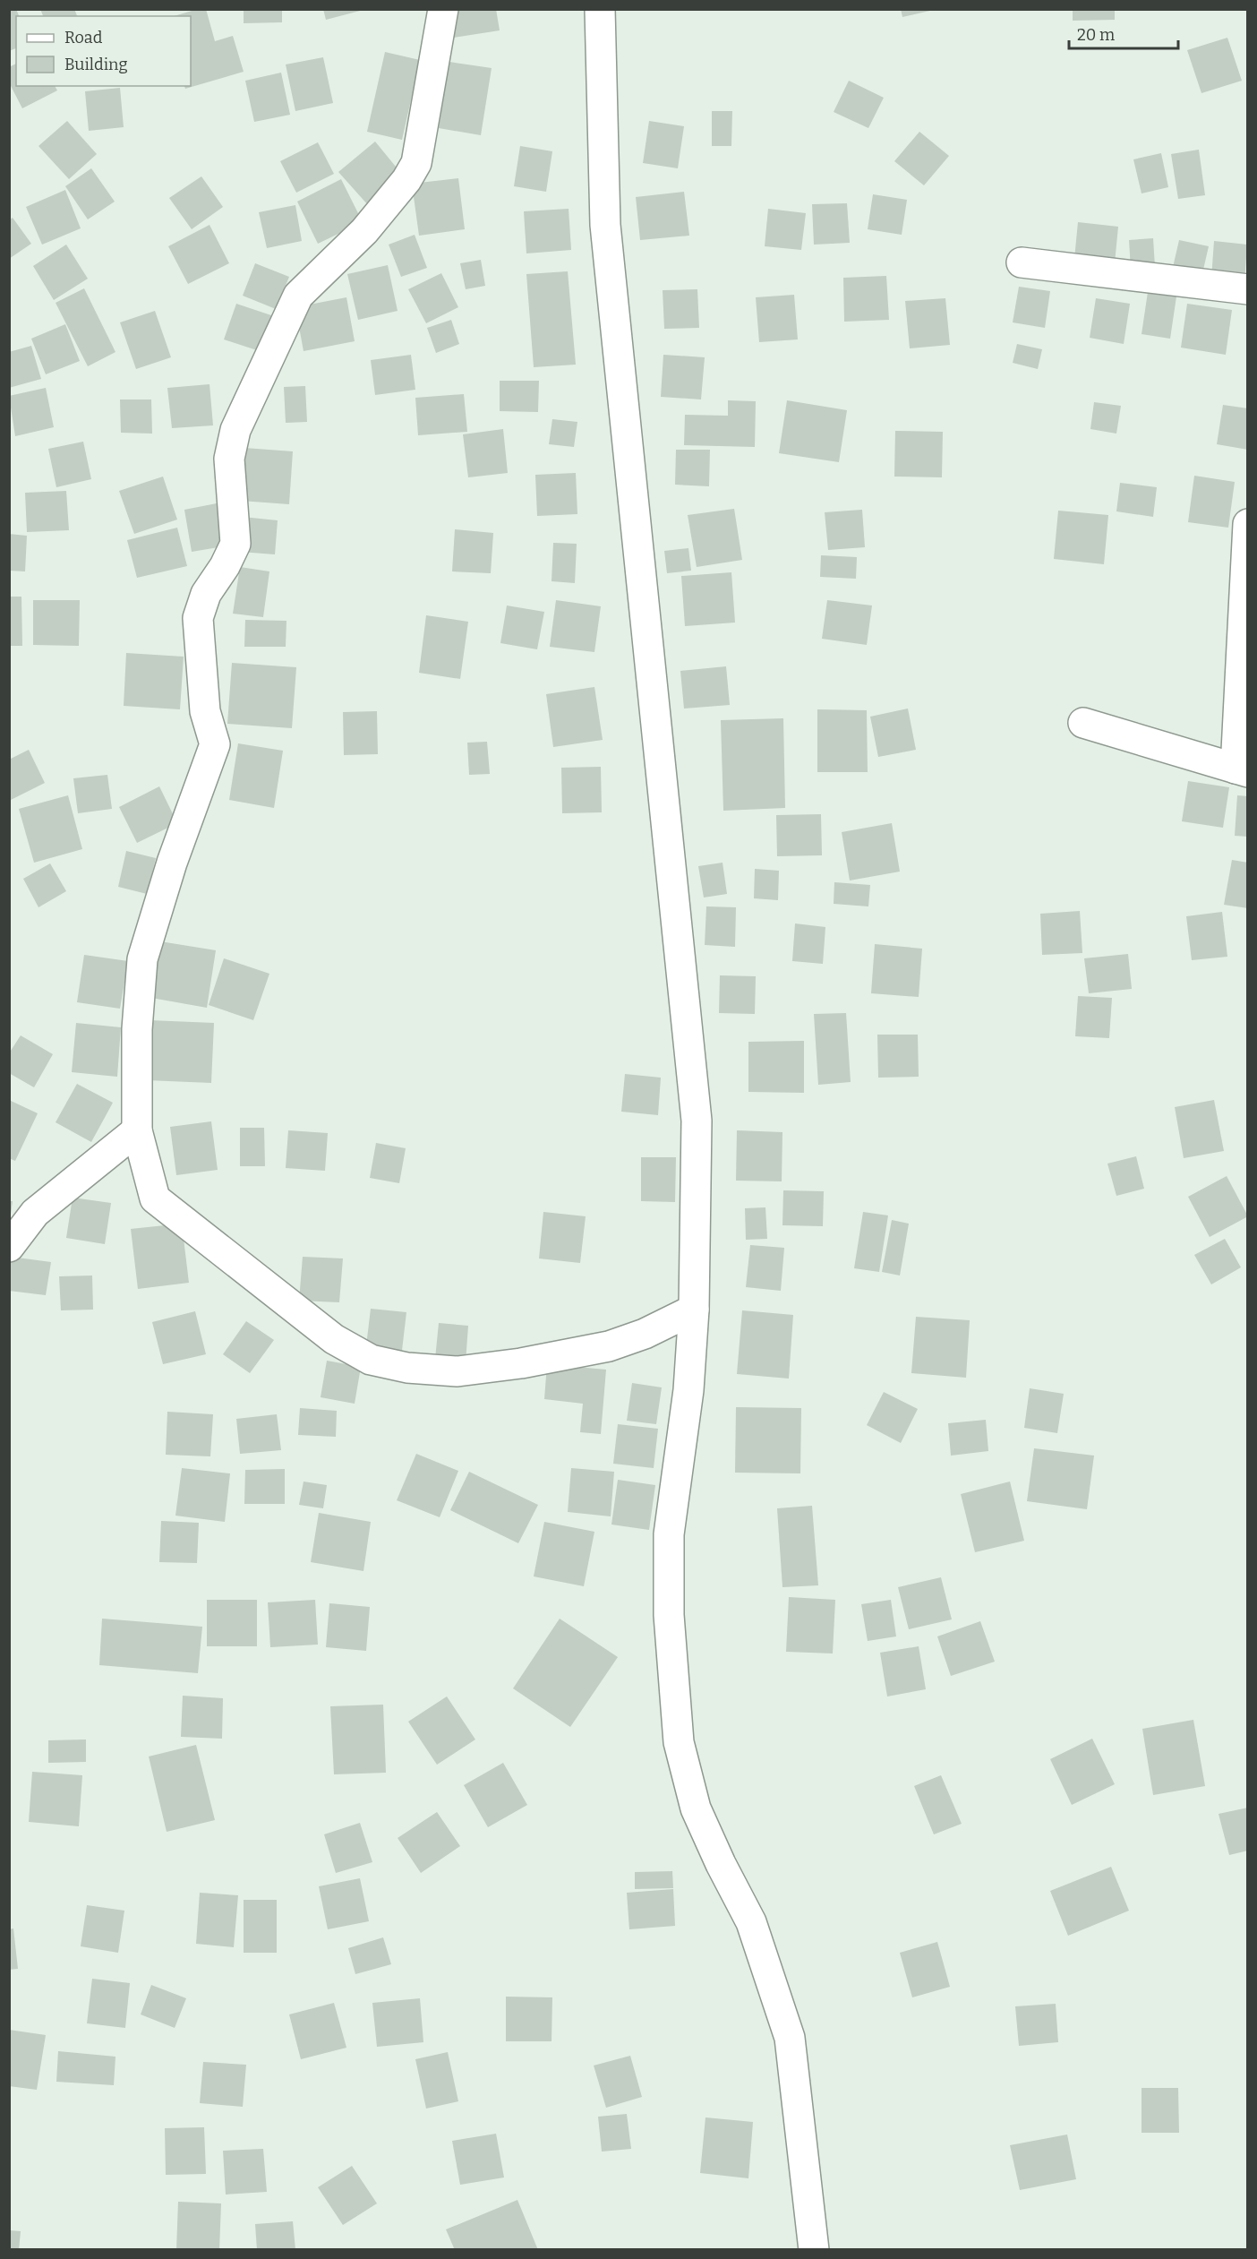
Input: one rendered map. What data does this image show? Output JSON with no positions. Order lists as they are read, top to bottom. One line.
{"legend":["Road","Building"],"scale_bar":"20 m"}
